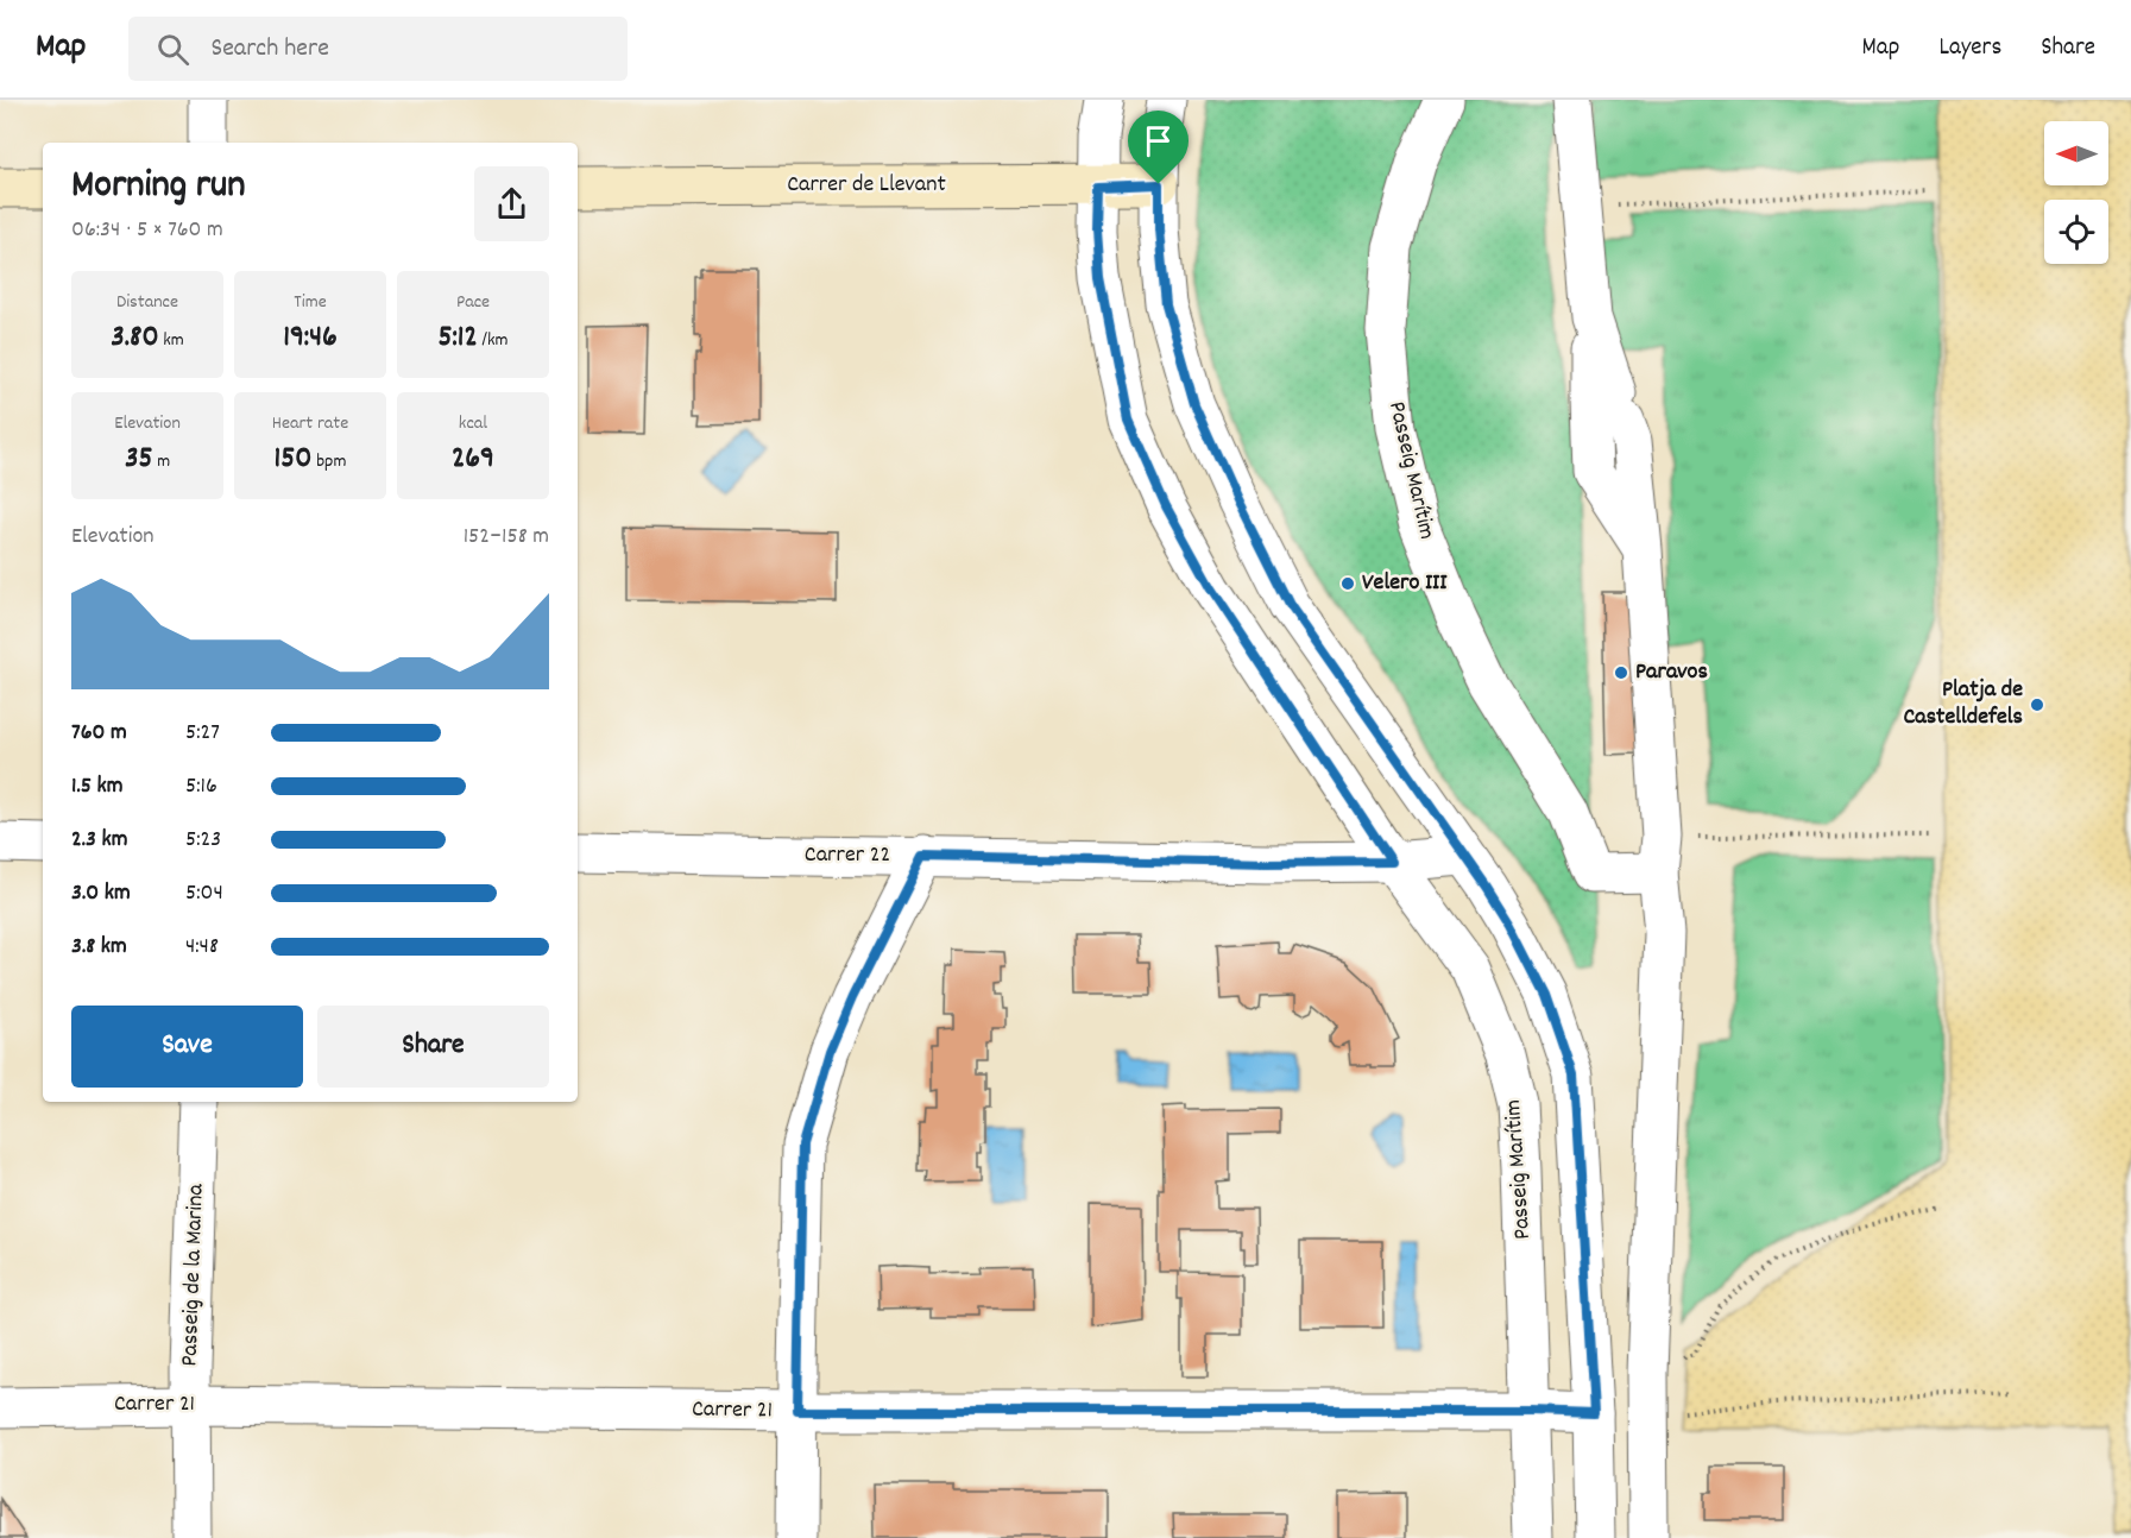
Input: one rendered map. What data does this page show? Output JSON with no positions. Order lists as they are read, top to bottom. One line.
{"streets":{"street":["Carrer de Llevant","Passeig Marítim","Carrer 22","Passeig de la Marina","Carrer 21"]},"crossings":[["Carrer de Llevant","Passeig Marítim"],["Passeig Marítim","Carrer 22"],["Passeig Marítim","Carrer 21"],["Passeig de la Marina","Carrer 21"]],"places":["Velero III","Paravos","Platja de Castelldefels"],"north":"left","page":{"header":"Map","search":"Search here","nav":["Map","Layers","Share"],"heading":["Morning run","06:34 · 5 × 760 m"],"stats":[["Distance","3.80 km"],["Time","19:46"],["Pace","5:12 /km"],["Elevation","35 m"],["Heart rate","150 bpm"],["kcal","269"]],"chart":["Elevation","152–158 m"],"list":[{"name":"760 m","note":"5:27"},{"name":"1.5 km","note":"5:16"},{"name":"2.3 km","note":"5:23"},{"name":"3.0 km","note":"5:04"},{"name":"3.8 km","note":"4:48"}],"buttons":["Save","Share"]}}
